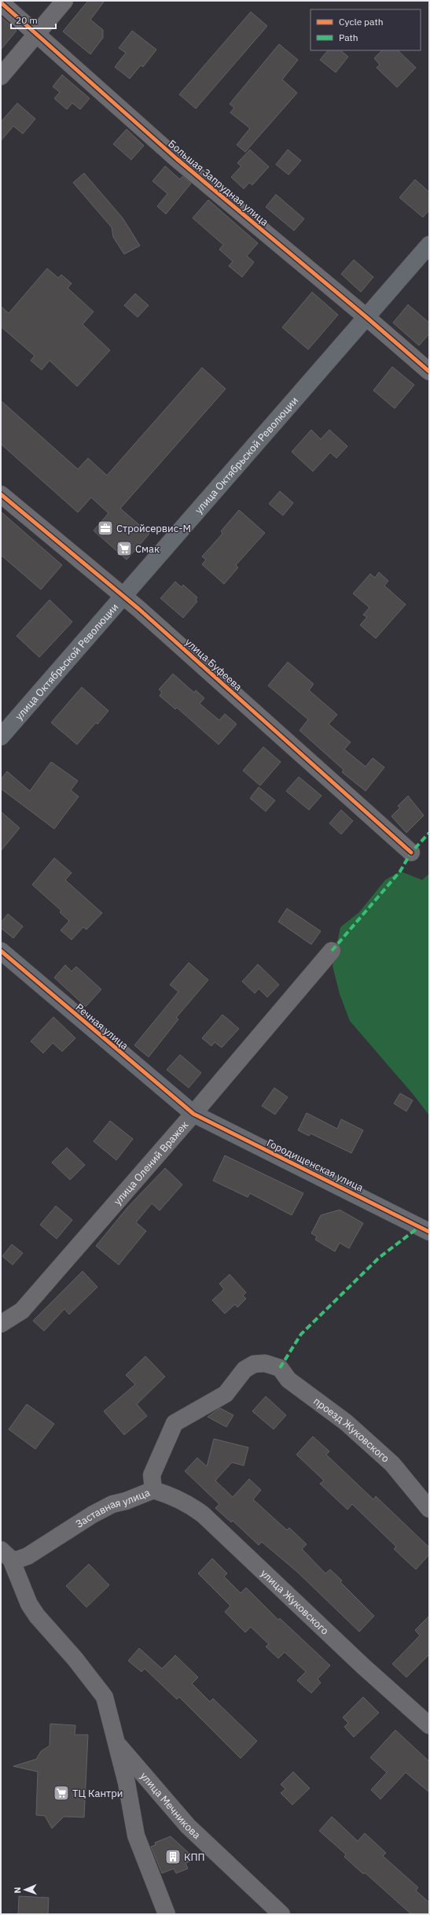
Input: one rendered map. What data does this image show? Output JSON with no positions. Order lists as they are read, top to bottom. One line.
{"streets":{"main road":["улица Октябрьской Революции"],"street":["Большая Запрудная улица","улица Буфеева","Речная улица","улица Олений Вражек","Городищенская улица","проезд Жуковского","Заставная улица","улица Жуковского","улица Мечникова"]},"crossings":[["Большая Запрудная улица","улица Октябрьской Революции"],["улица Октябрьской Революции","улица Буфеева"],["Речная улица","улица Олений Вражек"],["Речная улица","Городищенская улица"],["улица Олений Вражек","Городищенская улица"],["проезд Жуковского","Заставная улица"],["Заставная улица","улица Жуковского"],["Заставная улица","улица Мечникова"]],"places":{"office":["Стройсервис-М"],"supermarket":["Смак","ТЦ Кантри"],"building":["КПП"]},"legend":["Cycle path","Path"],"scale_bar":"20 m","north":"left"}
